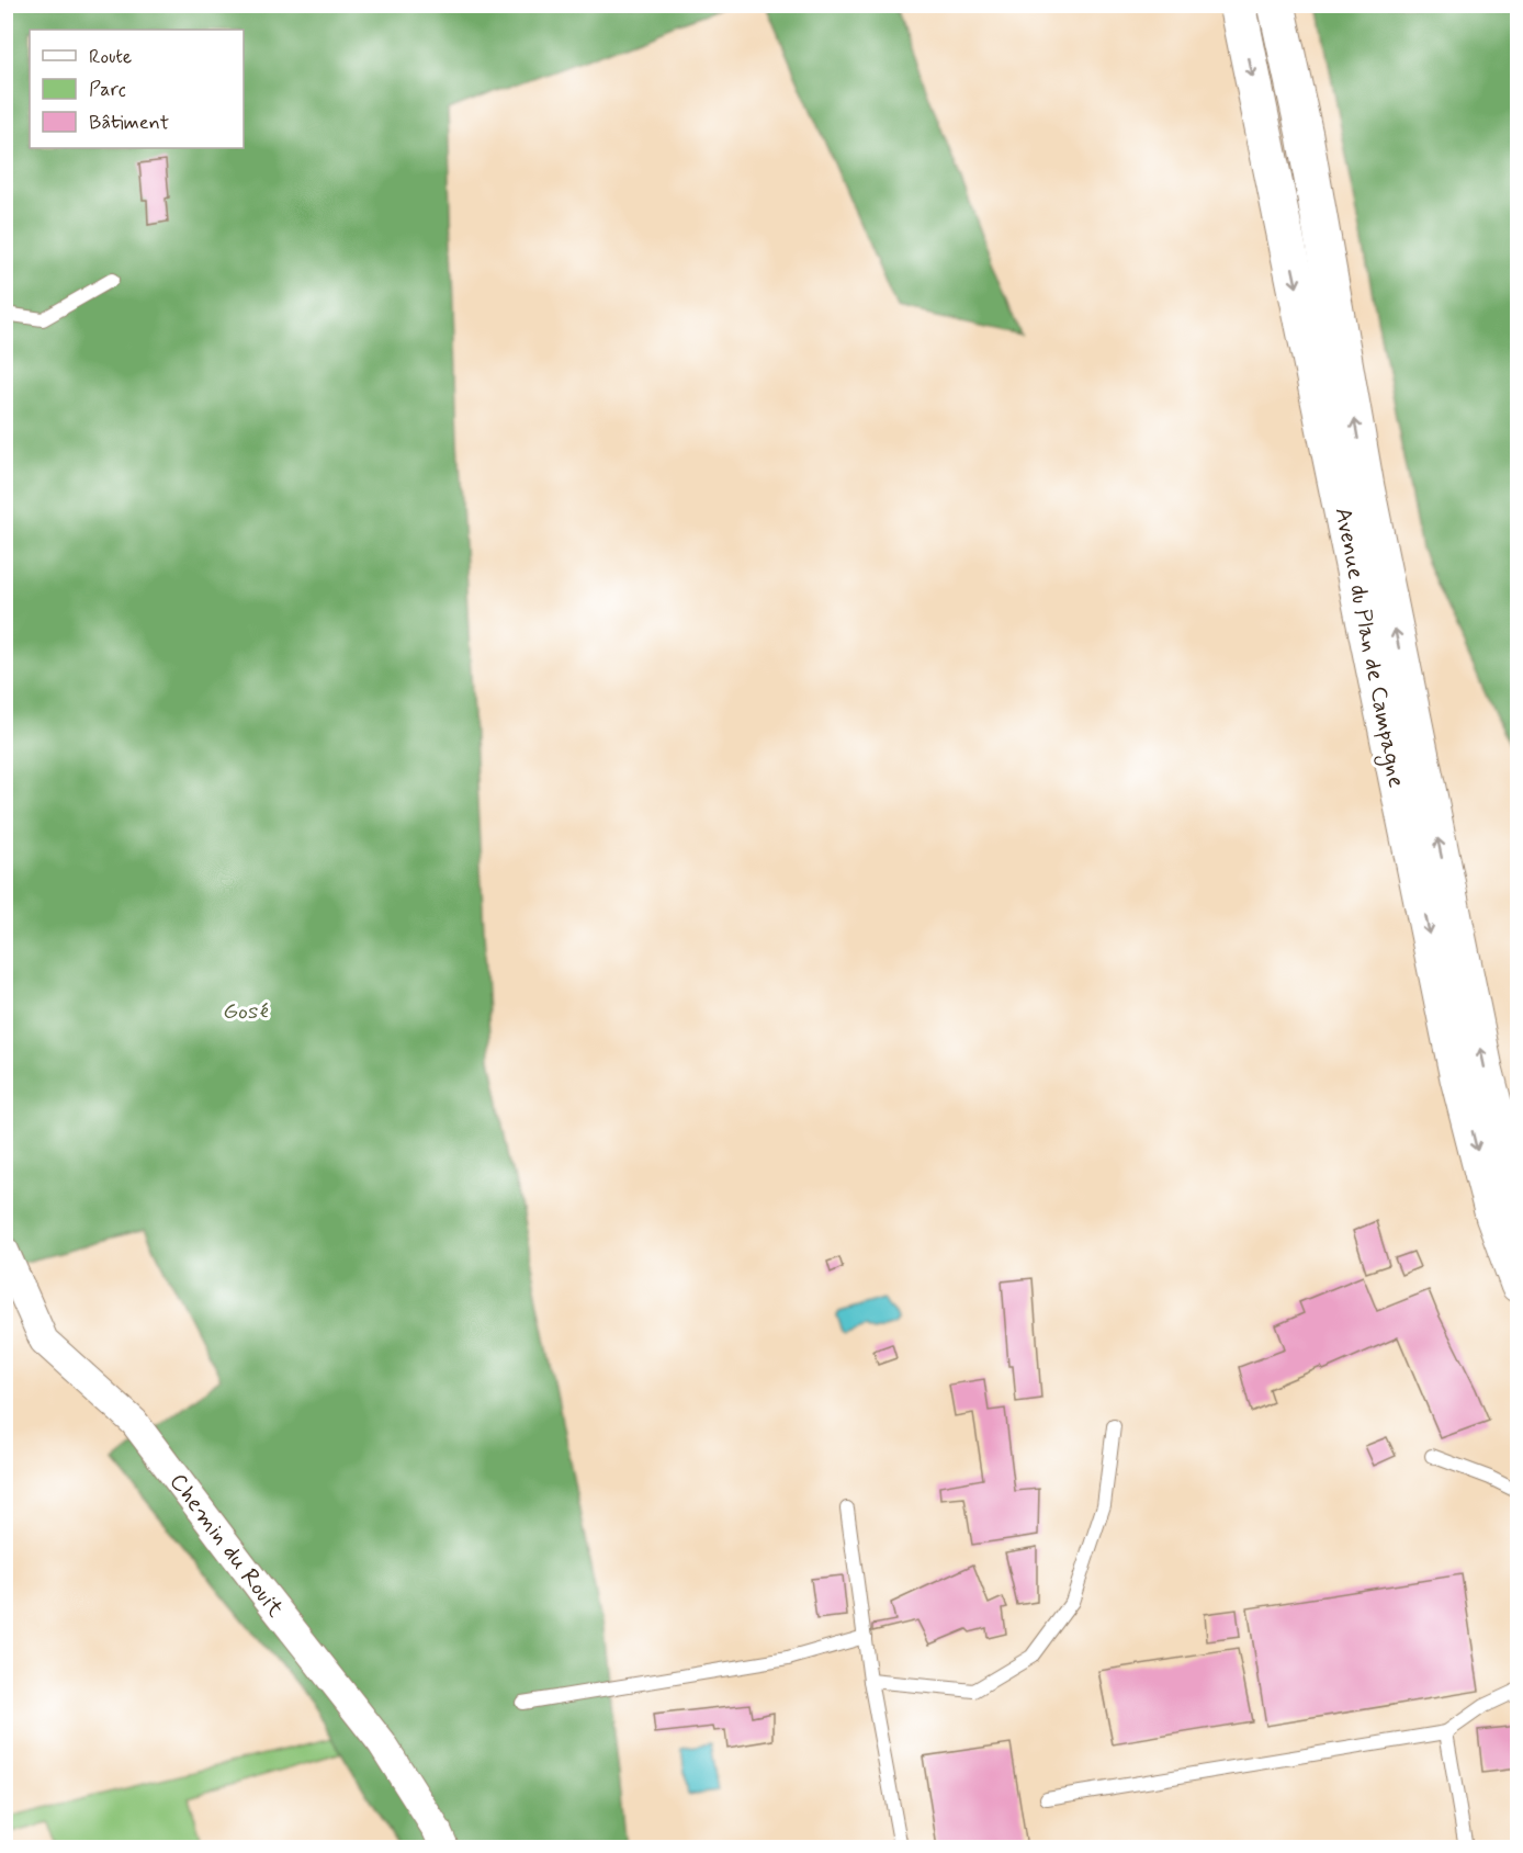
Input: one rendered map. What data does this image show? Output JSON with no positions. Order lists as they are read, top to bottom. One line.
{"streets":{"main road":["Avenue du Plan de Campagne"],"street":["Chemin du Rouit"]},"parks":["Gosé"],"legend":["Route","Parc","Bâtiment"]}
